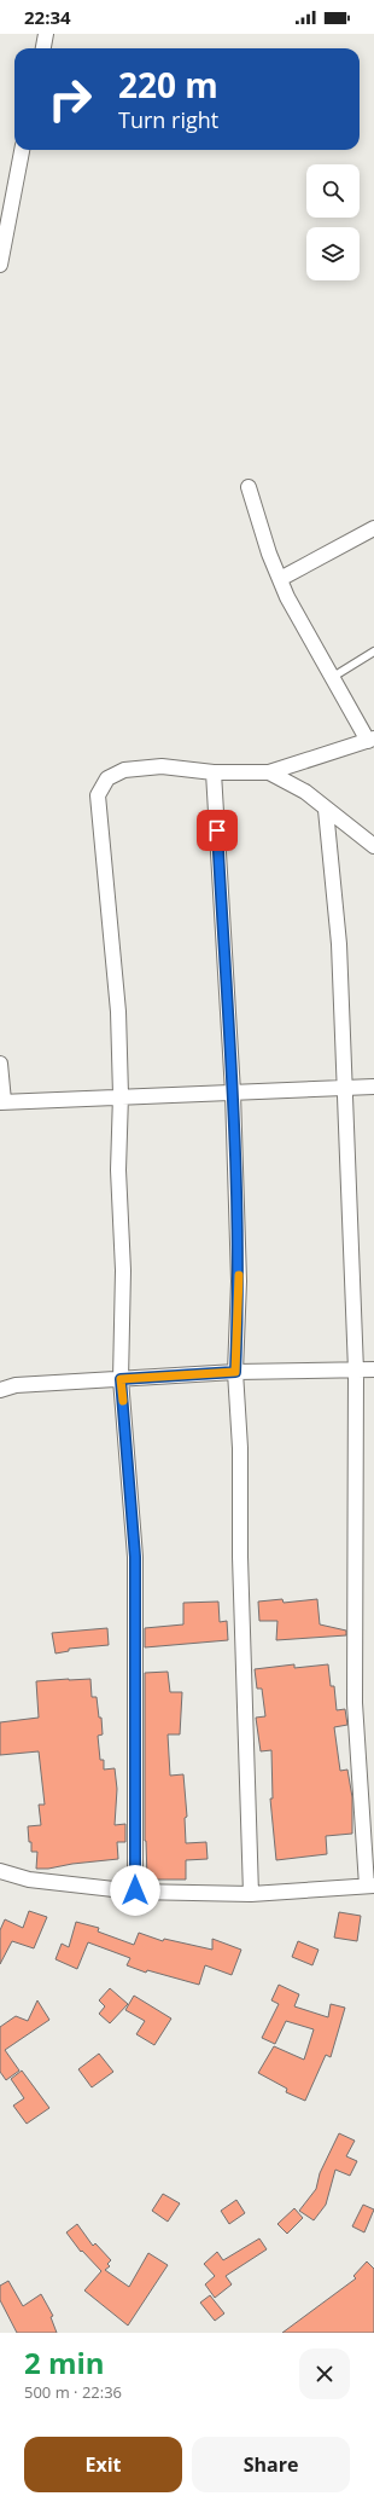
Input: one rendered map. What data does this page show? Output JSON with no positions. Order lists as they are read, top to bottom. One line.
{"page":{"status":"22:34","turn":["220 m","Turn right"],"heading":["2 min","500 m · 22:36"],"buttons":["Exit","Share"]}}
